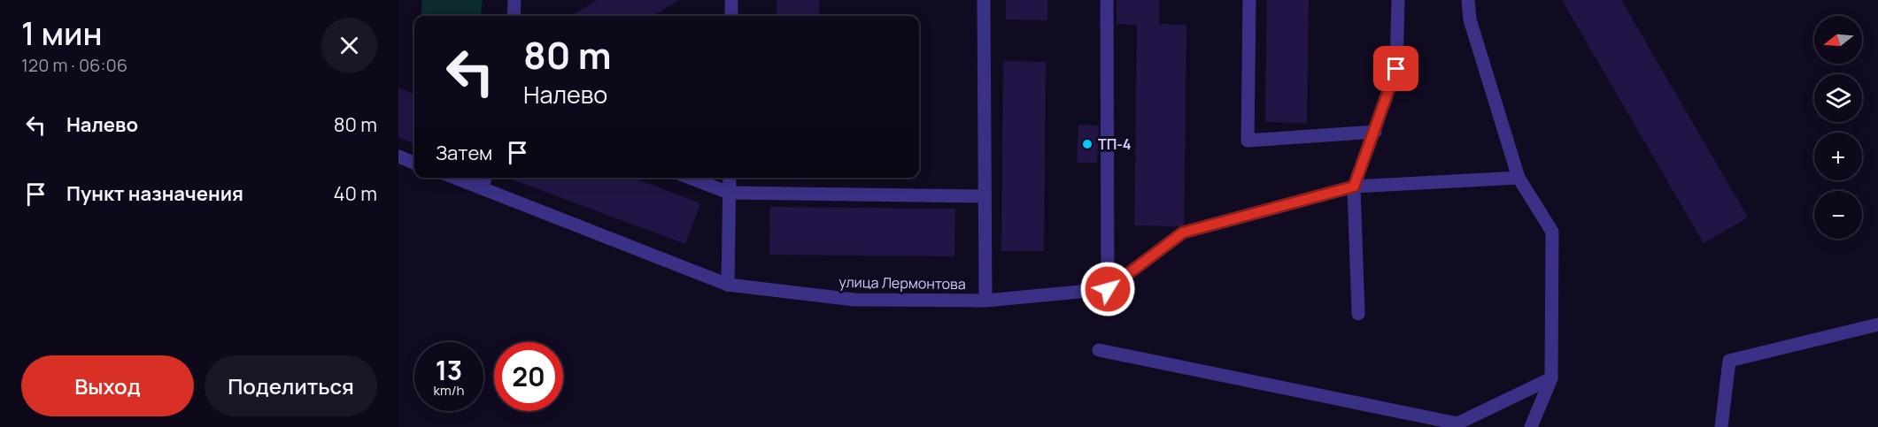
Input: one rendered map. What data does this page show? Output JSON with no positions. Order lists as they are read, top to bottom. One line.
{"streets":{"street":["улица Лермонтова"]},"places":["ТП-4"],"north":"left","page":{"heading":["1 мин","120 m · 06:06"],"map_buttons":["+","−"],"turn":["80 m","Налево"],"list":[{"name":"Налево","value":"80 m"},{"name":"Пункт назначения","value":"40 m"}],"then":"Затем","speed":"13 km/h","limit":"20","buttons":["Выход","Поделиться"]}}
